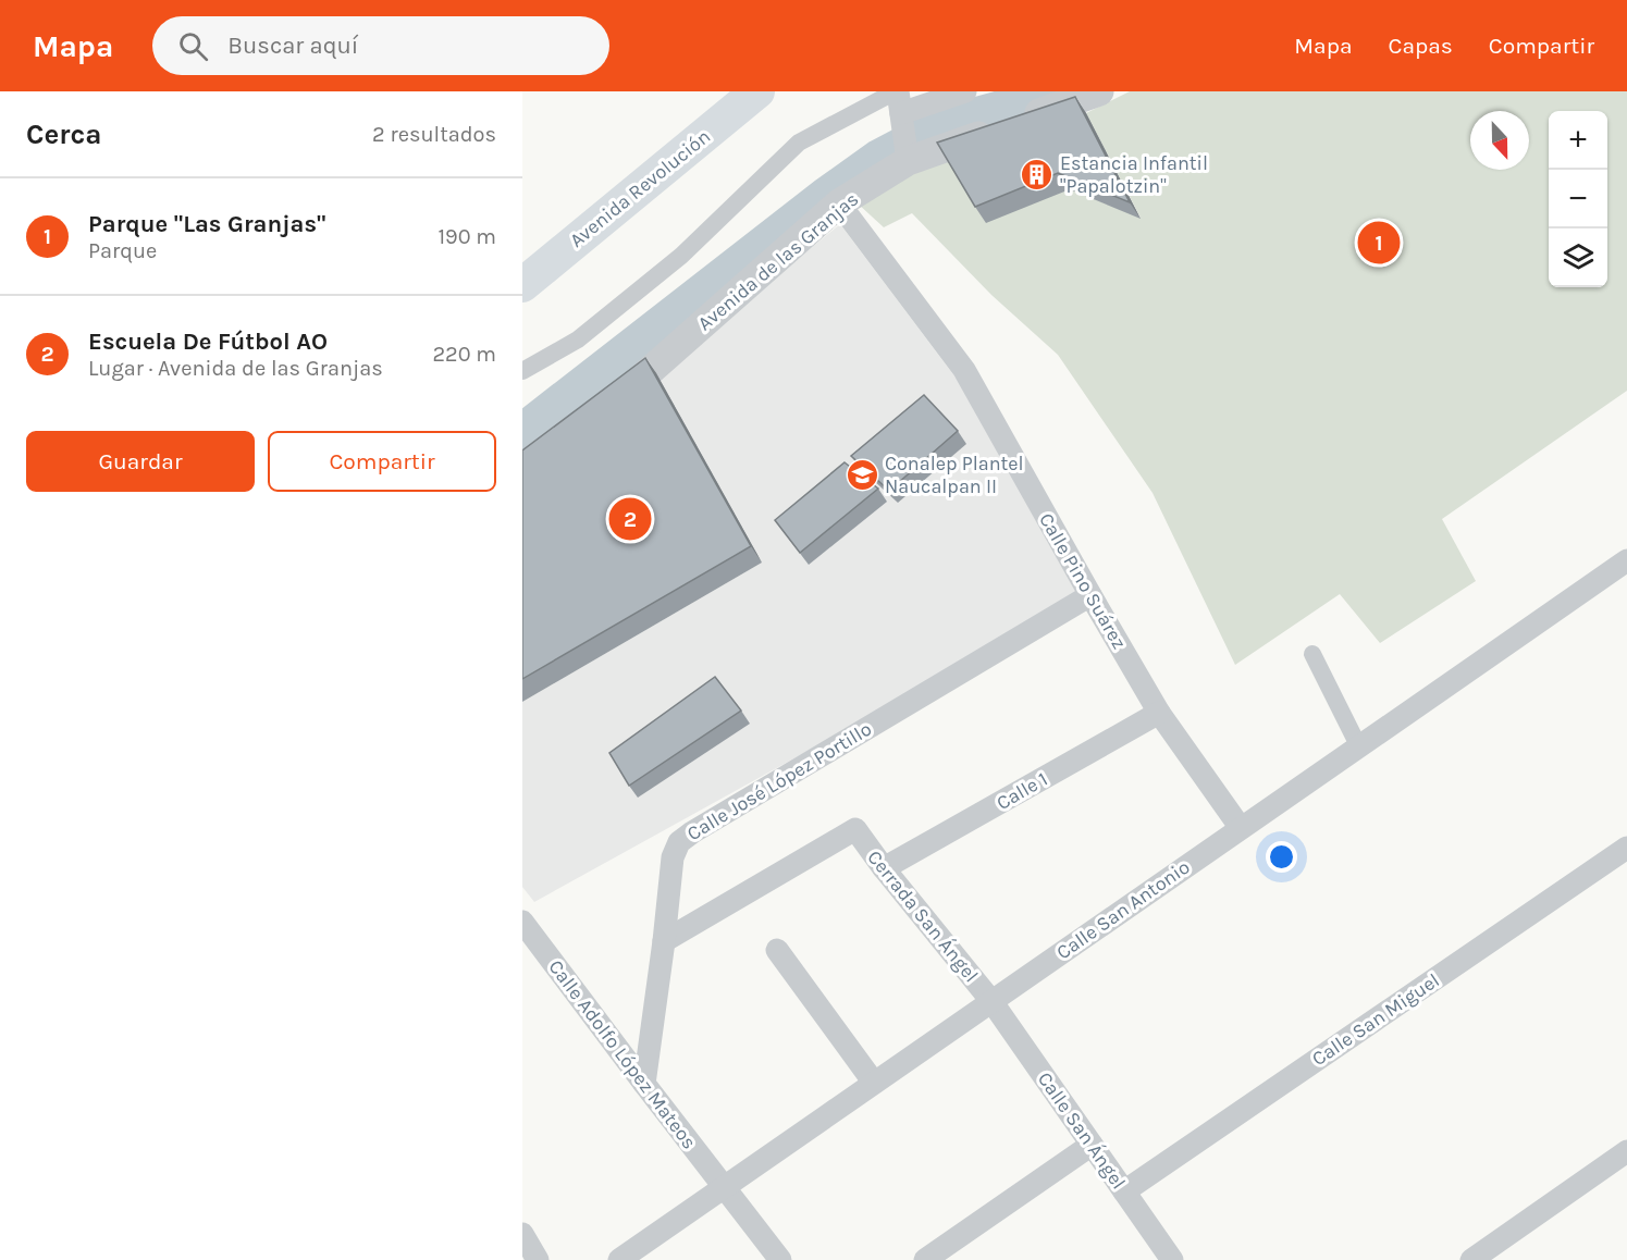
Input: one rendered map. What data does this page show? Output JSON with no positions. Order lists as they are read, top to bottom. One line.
{"streets":{"main road":["Avenida Revolución"],"street":["Avenida de las Granjas","Calle Pino Suárez","Calle José López Portillo","Calle 1","Calle San Antonio","Cerrada San Ángel","Calle San Miguel","Calle Adolfo López Mateos","Calle San Ángel"]},"crossings":[["Avenida de las Granjas","Calle Pino Suárez"],["Calle Pino Suárez","Calle José López Portillo"],["Calle Pino Suárez","Calle 1"],["Calle Pino Suárez","Calle San Antonio"],["Calle José López Portillo","Cerrada San Ángel"],["Calle José López Portillo","Calle Adolfo López Mateos"],["Calle 1","Cerrada San Ángel"],["Calle San Antonio","Cerrada San Ángel"],["Calle San Antonio","Calle Adolfo López Mateos"],["Calle San Antonio","Calle San Ángel"],["Cerrada San Ángel","Calle San Ángel"],["Calle San Miguel","Calle San Ángel"]],"places":{"building":["Estancia Infantil \"Papalotzin\""],"school or university":["Conalep Plantel Naucalpan II"]},"north":"bottom","page":{"header":"Mapa","search":"Buscar aquí","nav":["Mapa","Capas","Compartir"],"heading":["Cerca","2 resultados"],"map_buttons":["+","−"],"list":[{"mark":"1","name":"Parque \"Las Granjas\"","note":"Parque","value":"190 m"},{"mark":"2","name":"Escuela De Fútbol AO","note":"Lugar · Avenida de las Granjas","value":"220 m"}],"pins":["1","2"],"buttons":["Guardar","Compartir"]}}
